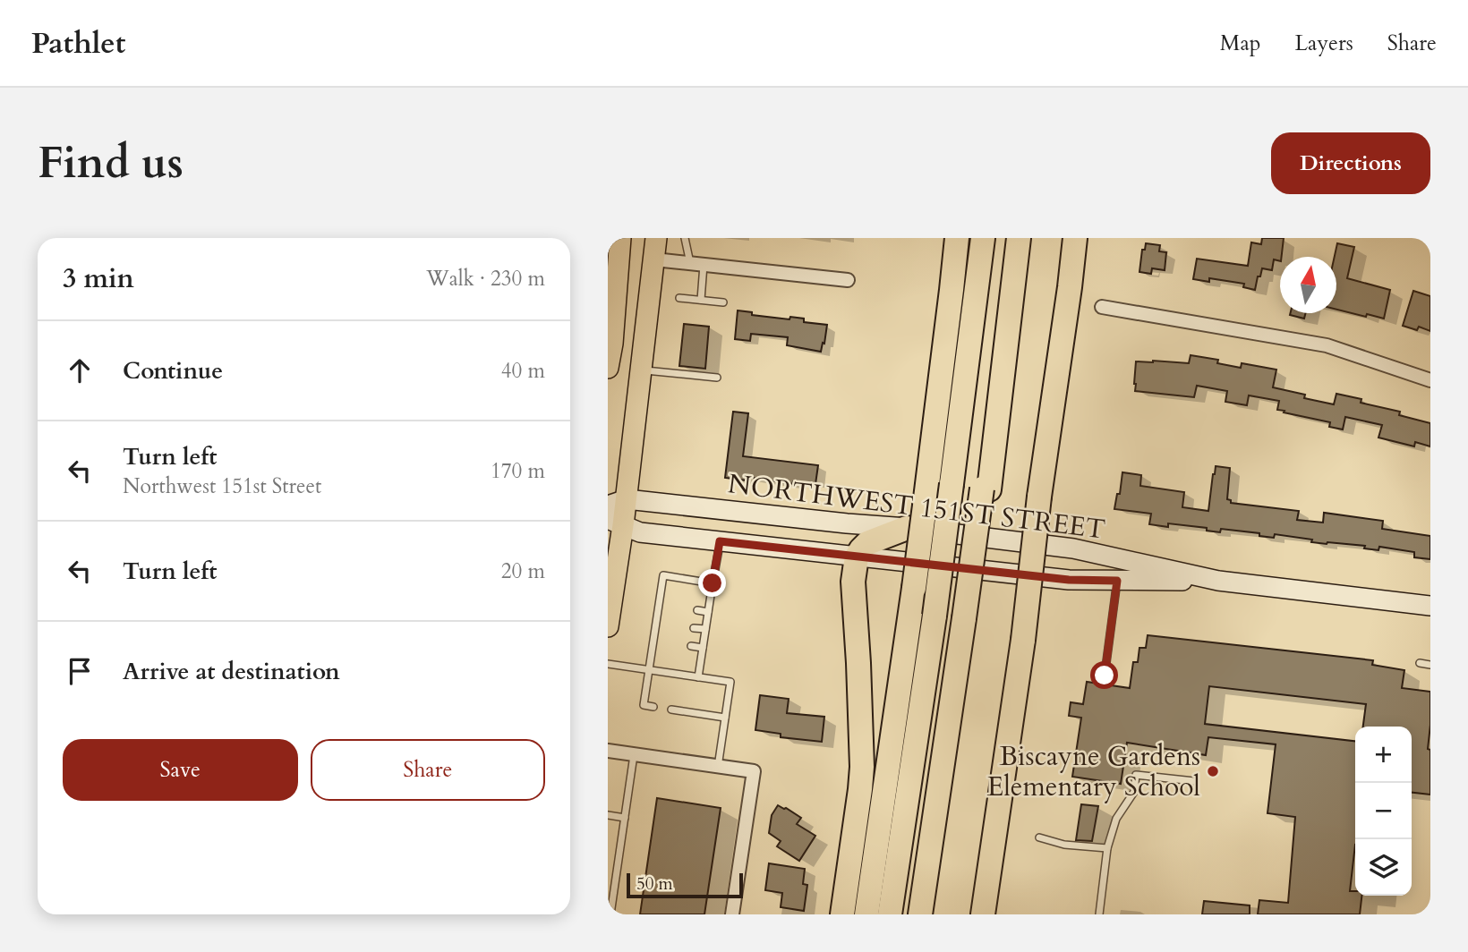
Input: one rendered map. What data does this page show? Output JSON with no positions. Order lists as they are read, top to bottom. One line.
{"streets":{"street":["NORTHWEST 151ST STREET"]},"places":["Biscayne Gardens Elementary School"],"scale_bar":"50 m","north":"top","page":{"header":"Pathlet","nav":["Map","Layers","Share"],"buttons":["Directions",["Save","Share"]],"title":"Find us","heading":["3 min","Walk · 230 m"],"list":[["Continue","40 m"],["Turn left","Northwest 151st Street","170 m"],["Turn left","20 m"],"Arrive at destination"],"map_buttons":["+","−"],"scale":"50 m"}}
